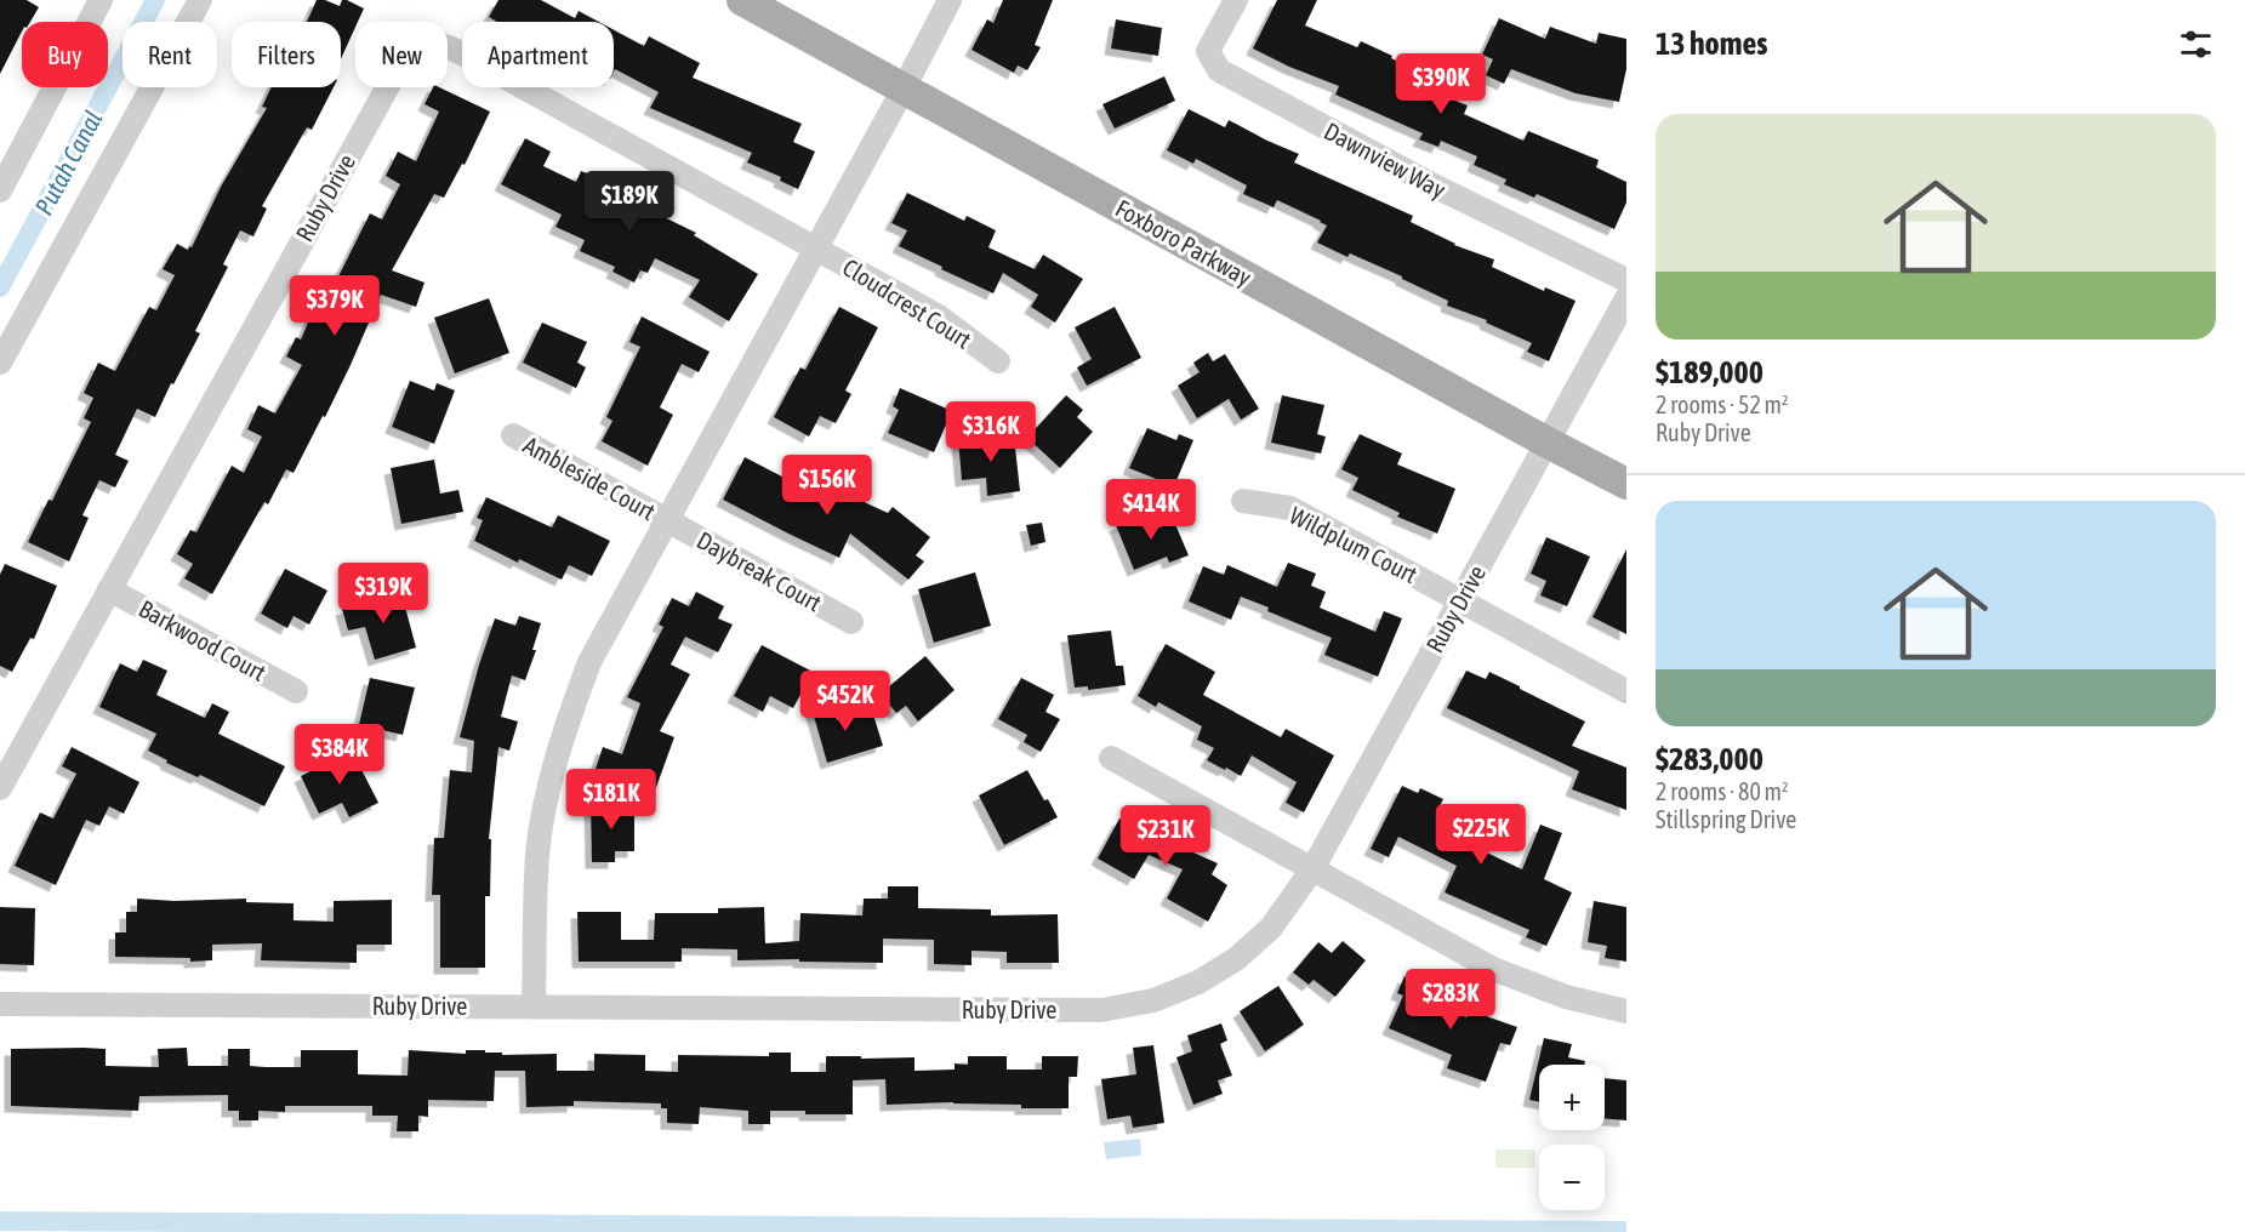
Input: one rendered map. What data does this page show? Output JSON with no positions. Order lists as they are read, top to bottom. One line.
{"streets":{"main road":["Foxboro Parkway"],"street":["Dawnview Way","Ruby Drive","Cloudcrest Court","Ambleside Court","Wildplum Court","Daybreak Court","Barkwood Court"]},"crossings":[["Ruby Drive","Foxboro Parkway"],["Ruby Drive","Cloudcrest Court"],["Ruby Drive","Wildplum Court"],["Ruby Drive","Barkwood Court"],["Ambleside Court","Daybreak Court"]],"water":["Putah Canal"],"page":{"heading":"13 homes","chip":["Buy","Rent","Filters","New","Apartment"],"price":["$390K","$189K","$379K","$316K","$156K","$414K","$319K","$452K","$384K","$181K","$225K","$231K","$283K"],"list":[{"name":"$189,000","note":"2 rooms · 52 m² · Ruby Drive"},{"name":"$283,000","note":"2 rooms · 80 m² · Stillspring Drive"}],"map_buttons":["+","−"]}}
